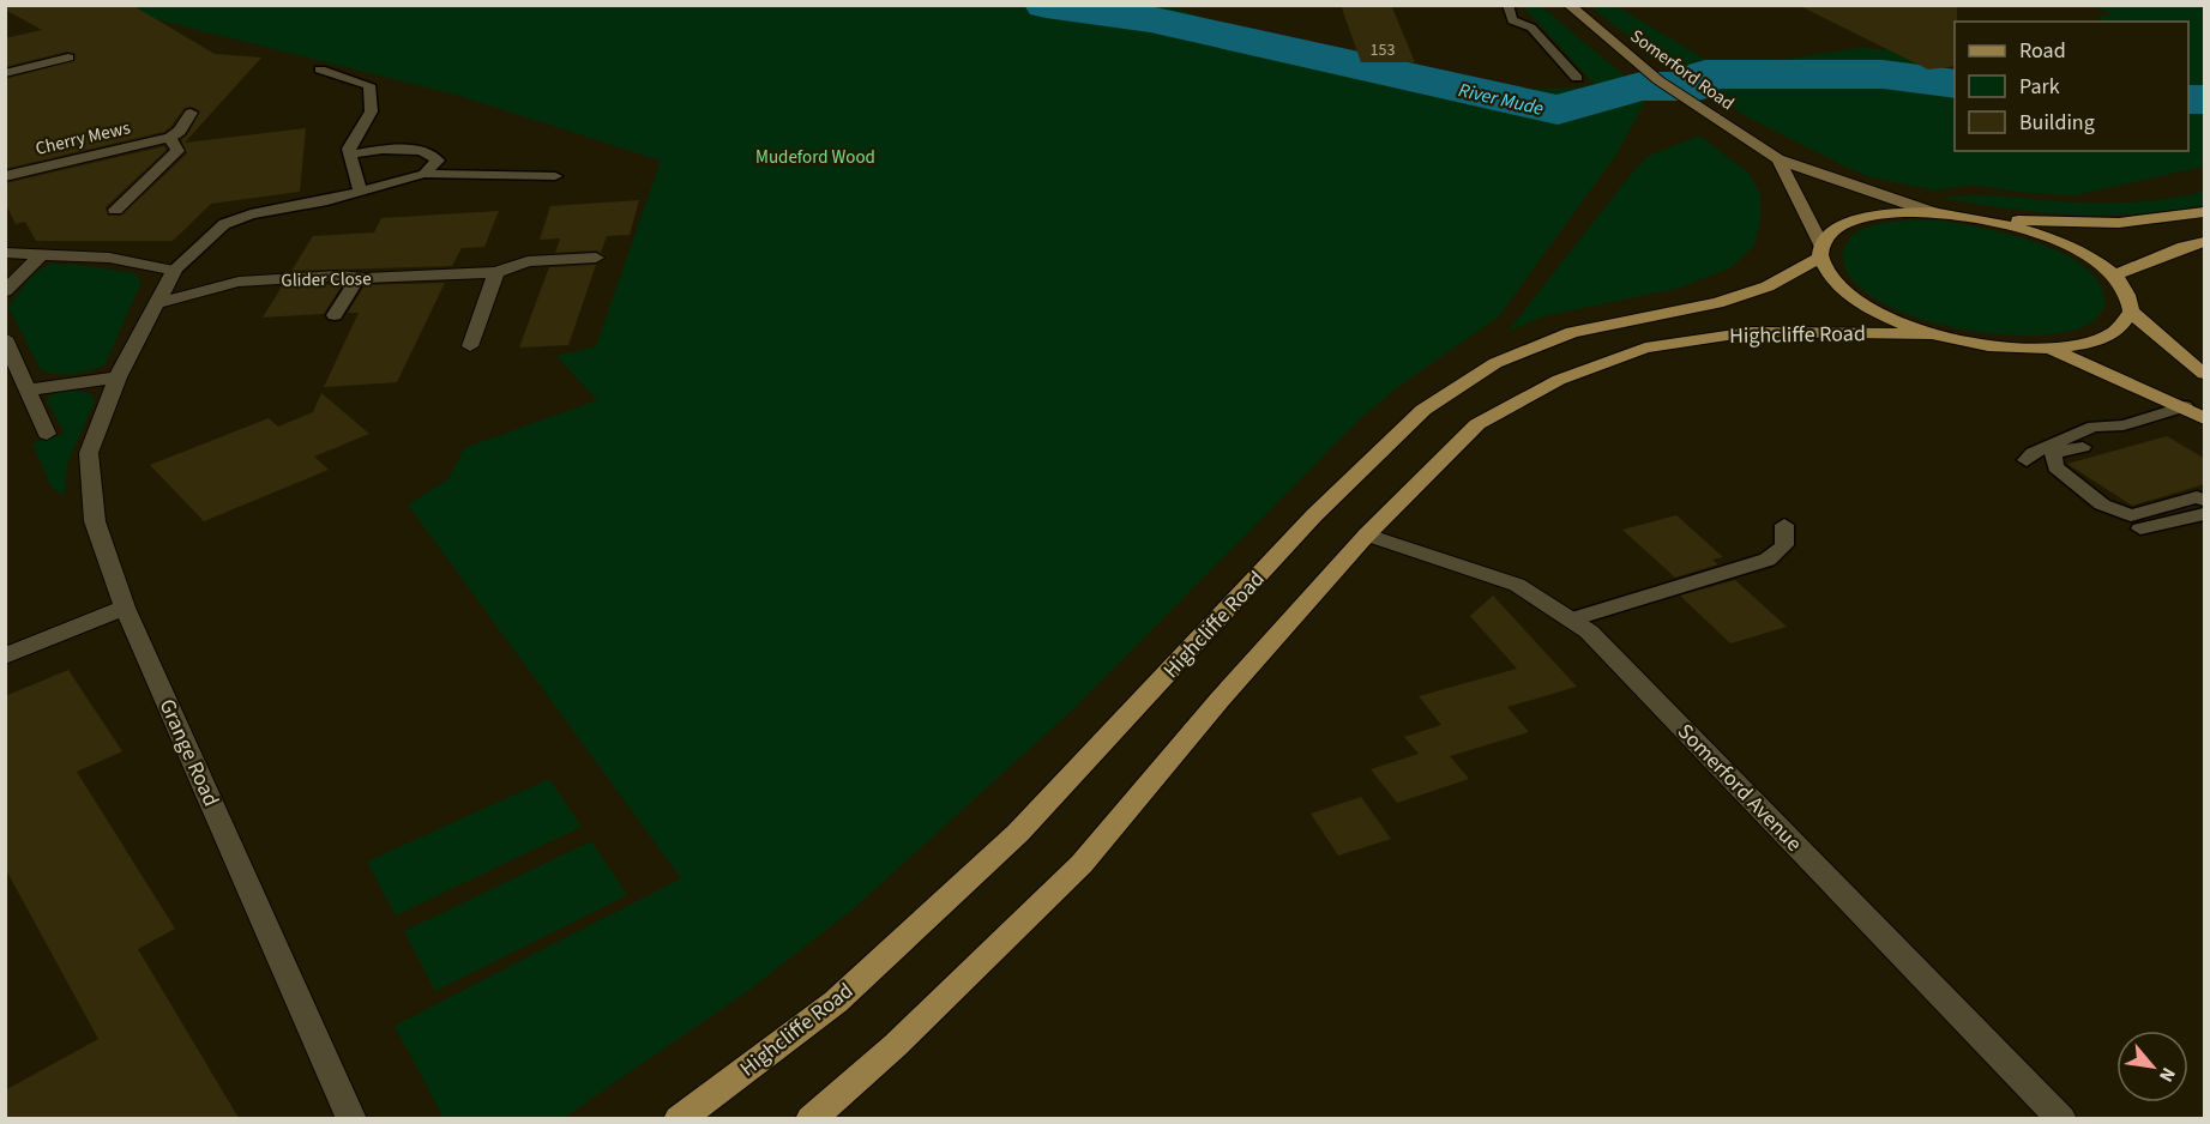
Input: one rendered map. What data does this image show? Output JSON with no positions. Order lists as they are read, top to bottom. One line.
{"streets":{"main road":["Somerford Road","Highcliffe Road"],"street":["Cherry Mews","Glider Close","Grange Road","Somerford Avenue"]},"crossings":[["Somerford Road","Highcliffe Road"],["Glider Close","Grange Road"],["Highcliffe Road","Somerford Avenue"]],"water":["River Mude"],"parks":["Mudeford Wood"],"house_numbers":["153"],"legend":["Road","Park","Building"],"north":"bottom right"}
